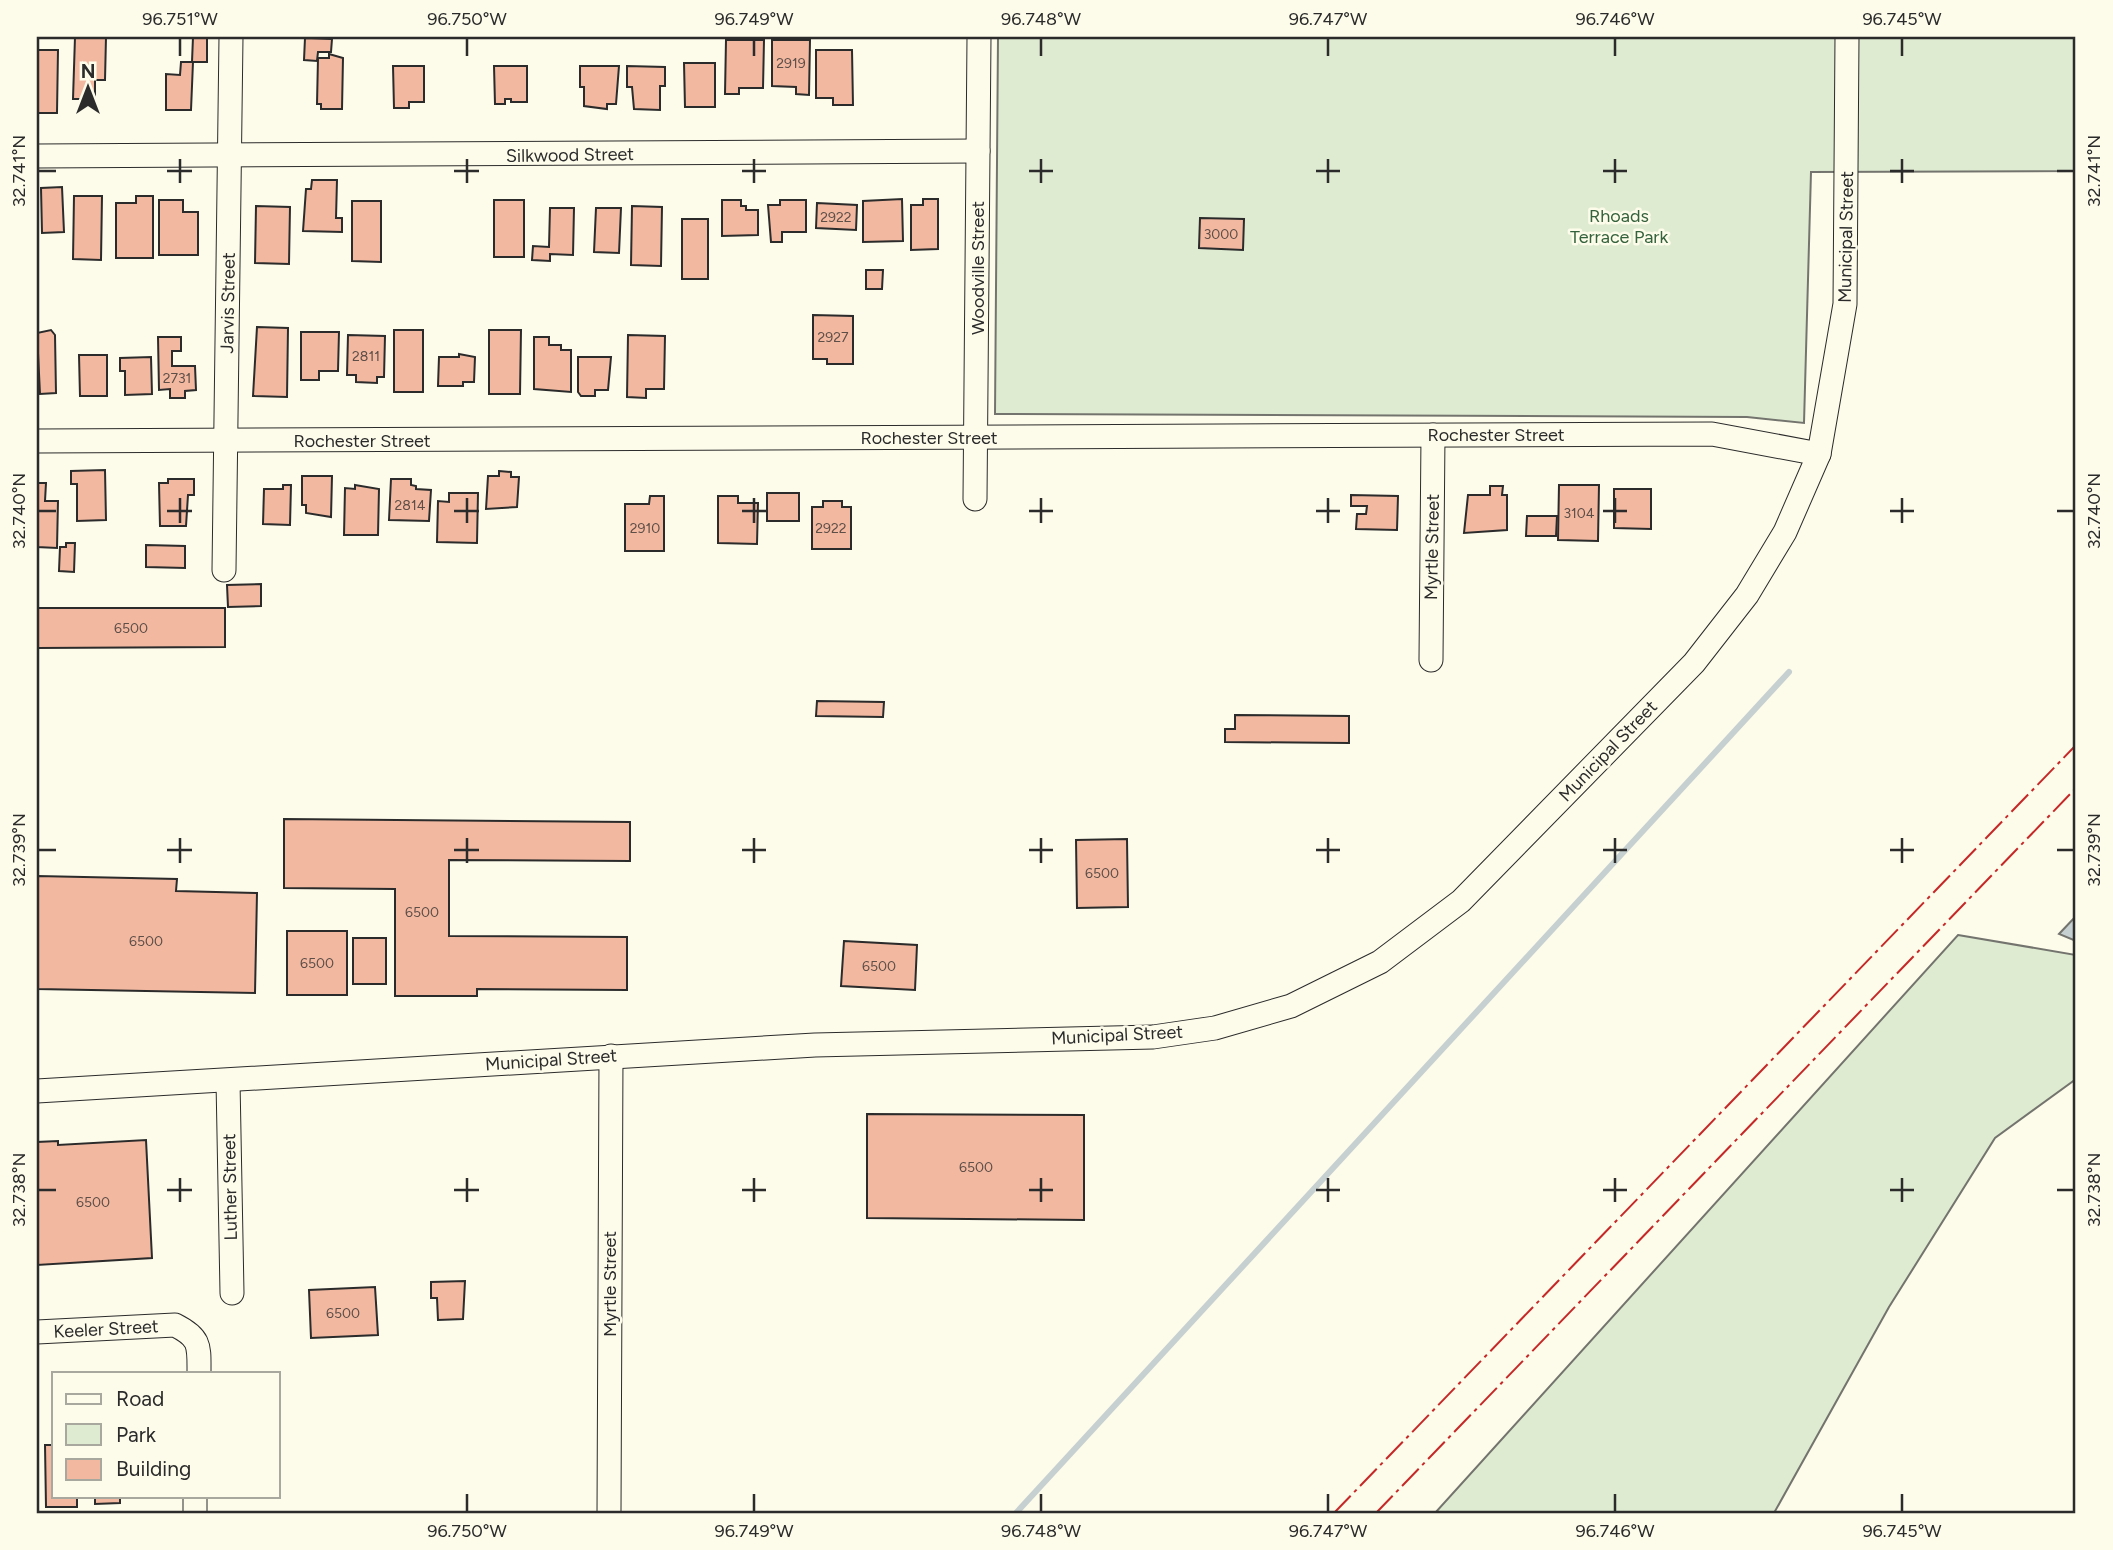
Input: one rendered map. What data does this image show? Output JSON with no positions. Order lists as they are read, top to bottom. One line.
{"streets":{"street":["Silkwood Street","Municipal Street","Woodville Street","Jarvis Street","Rochester Street","Myrtle Street","Luther Street","Keeler Street"]},"crossings":[["Silkwood Street","Woodville Street"],["Silkwood Street","Jarvis Street"],["Municipal Street","Rochester Street"],["Municipal Street","Myrtle Street"],["Municipal Street","Luther Street"],["Woodville Street","Rochester Street"],["Jarvis Street","Rochester Street"],["Rochester Street","Myrtle Street"]],"parks":["Rhoads Terrace Park"],"house_numbers":["2919","2922","3000","2927","2811","2731","2814","3104","2910","2922","6500","6500","6500","6500","6500","6500","6500","6500","6500"],"legend":["Road","Park","Building"],"north":"top","coordinates":["96.751°W","96.750°W","96.749°W","96.748°W","96.747°W","96.746°W","96.745°W","32.741°N","32.740°N","32.739°N","32.738°N"]}
